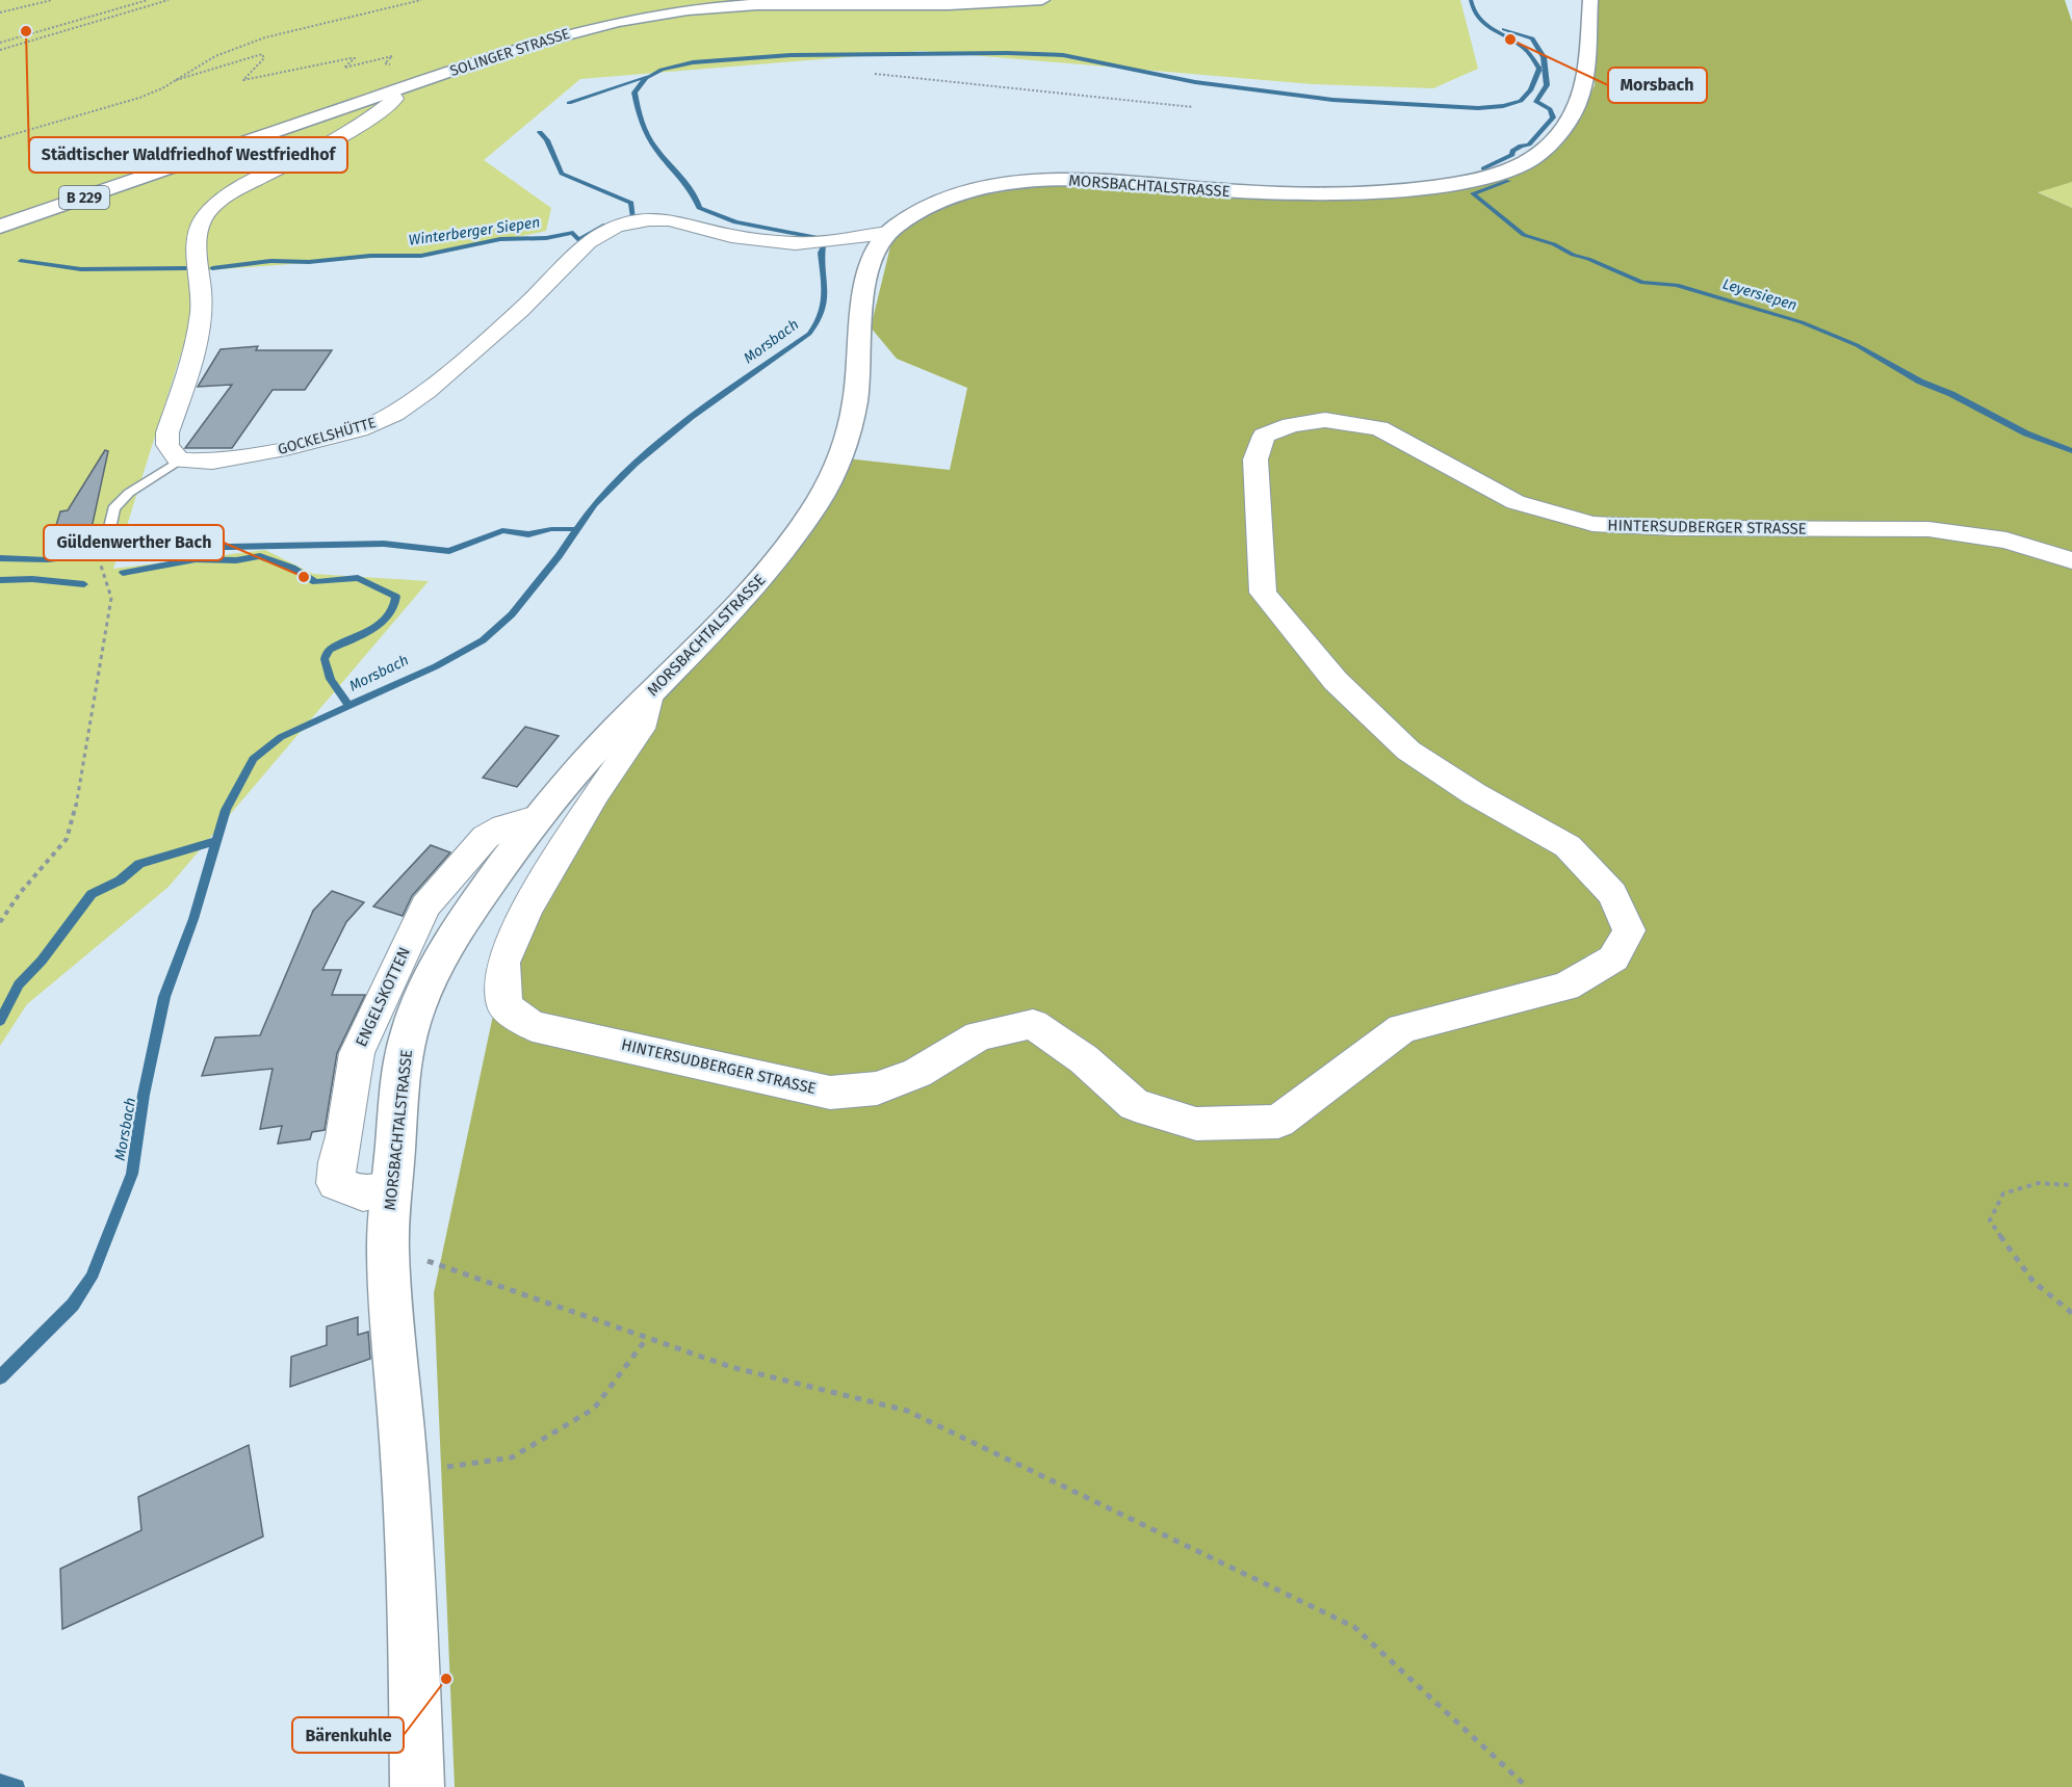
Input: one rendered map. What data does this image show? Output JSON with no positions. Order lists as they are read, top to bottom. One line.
{"streets":{"main road":["SOLINGER STRASSE","MORSBACHTALSTRASSE","B 229"],"street":["GOCKELSHÜTTE","HINTERSUDBERGER STRASSE","ENGELSKOTTEN"]},"crossings":[["MORSBACHTALSTRASSE","GOCKELSHÜTTE"],["MORSBACHTALSTRASSE","HINTERSUDBERGER STRASSE"],["MORSBACHTALSTRASSE","ENGELSKOTTEN"]],"water":["Winterberger Siepen","Leyersiepen","Morsbach"],"places":["Städtischer Waldfriedhof Westfriedhof","Morsbach","Güldenwerther Bach","Bärenkuhle"]}
